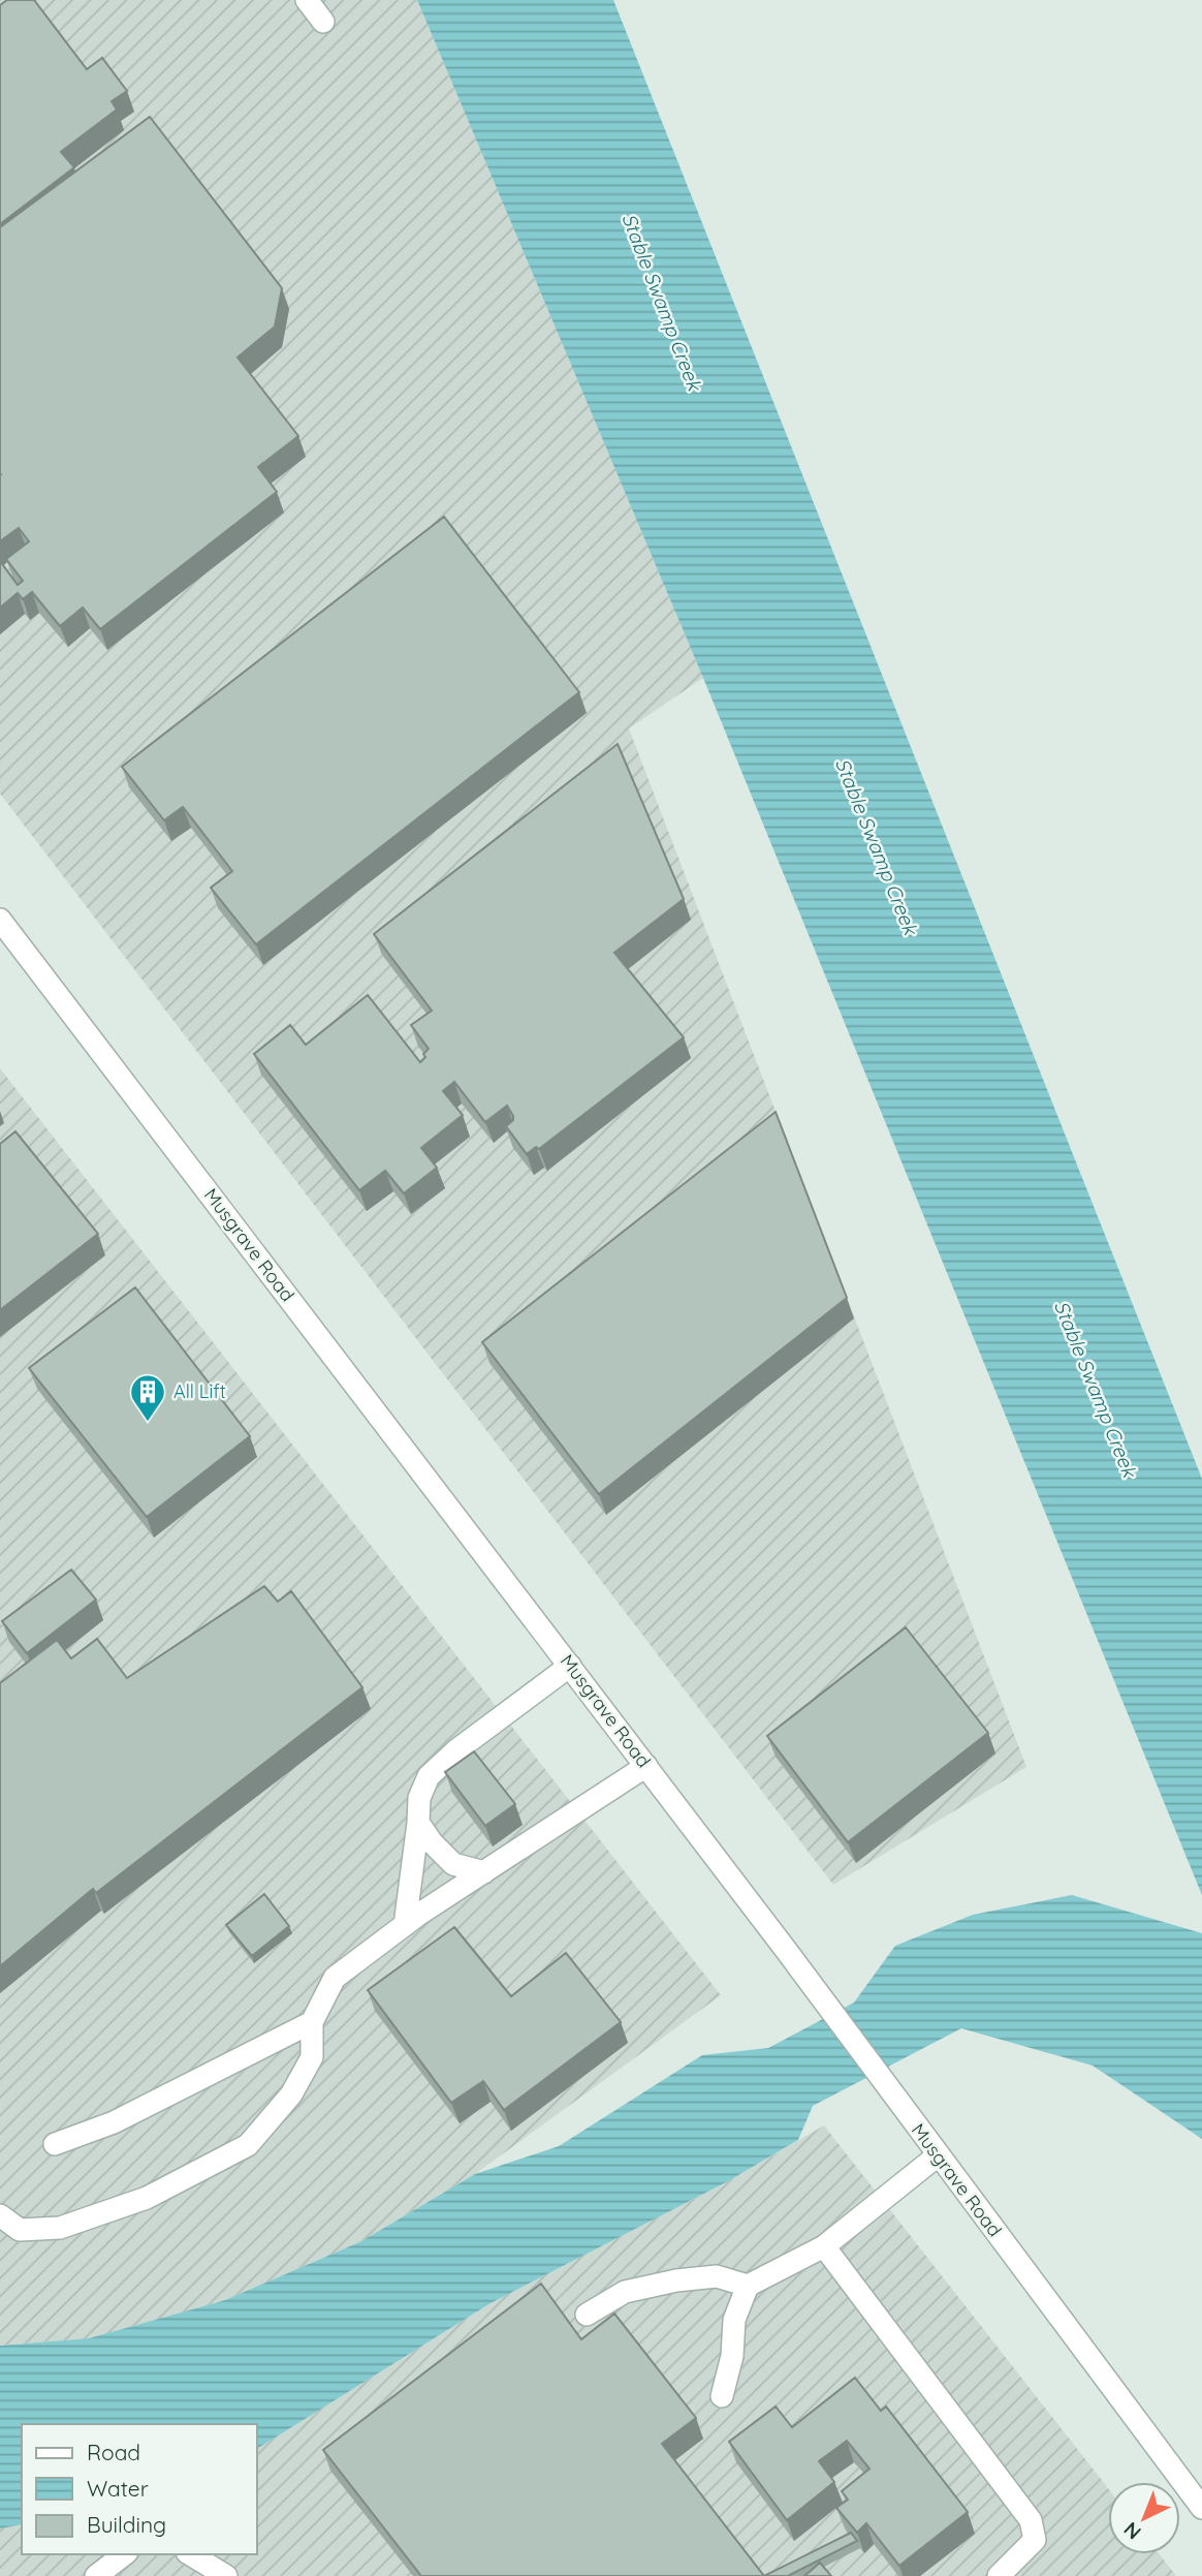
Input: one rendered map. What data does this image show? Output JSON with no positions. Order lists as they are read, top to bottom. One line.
{"streets":{"street":["Musgrave Road"]},"water":["Stable Swamp Creek"],"places":{"building":["All Lift"]},"legend":["Road","Water","Building"],"north":"bottom left"}
